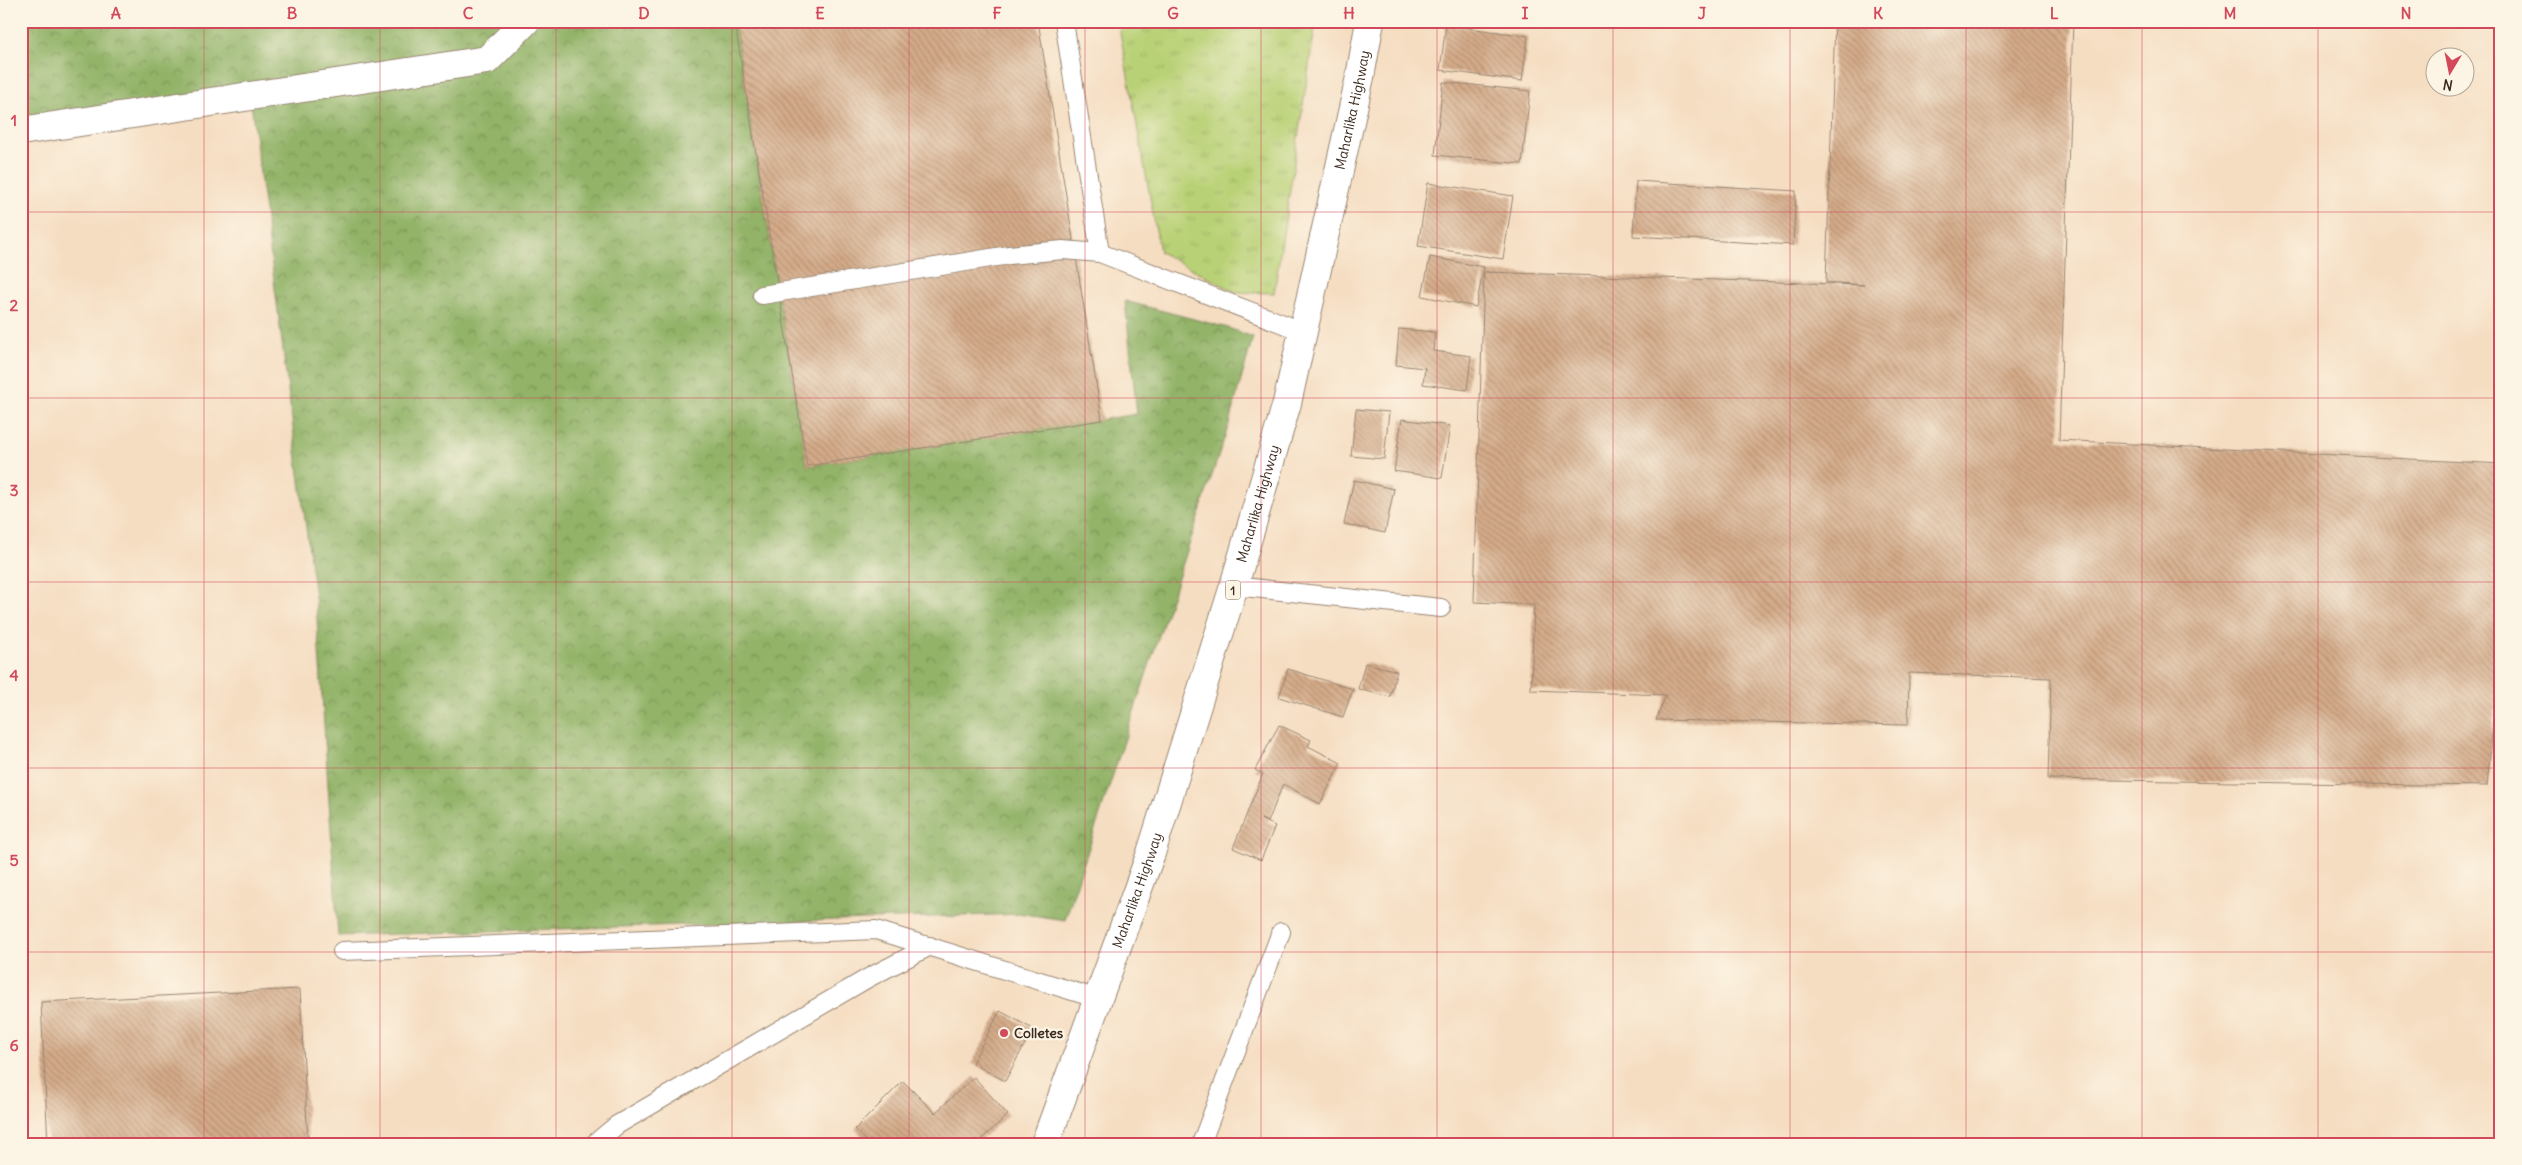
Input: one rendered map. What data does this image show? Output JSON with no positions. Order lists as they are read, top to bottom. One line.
{"streets":{"main road":["Maharlika Highway","1"]},"places":["Colletes"],"north":"bottom","grid":{"columns":["A","B","C","D","E","F","G","H","I","J","K","L","M","N"],"rows":["1","2","3","4","5","6"]}}
